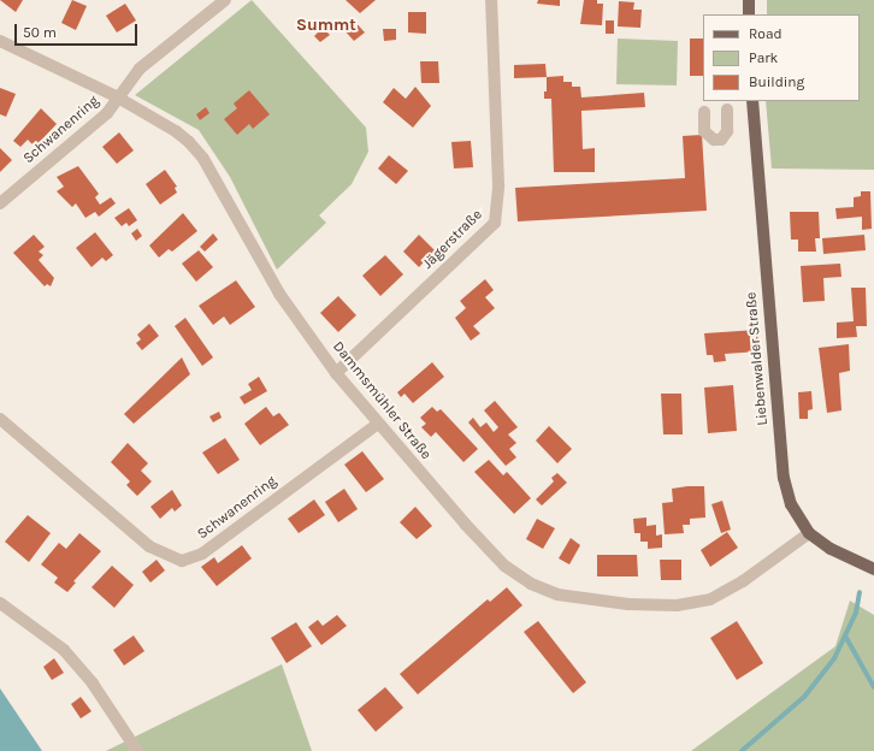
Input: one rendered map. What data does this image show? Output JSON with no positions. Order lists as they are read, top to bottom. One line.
{"streets":{"main road":["Liebenwalder Straße"],"street":["Schwanenring","Jägerstraße","Dammsmühler Straße"]},"crossings":[["Schwanenring","Dammsmühler Straße"],["Jägerstraße","Dammsmühler Straße"],["Liebenwalder Straße","Dammsmühler Straße"]],"districts":["Summt"],"legend":["Road","Park","Building"],"scale_bar":"50 m"}
